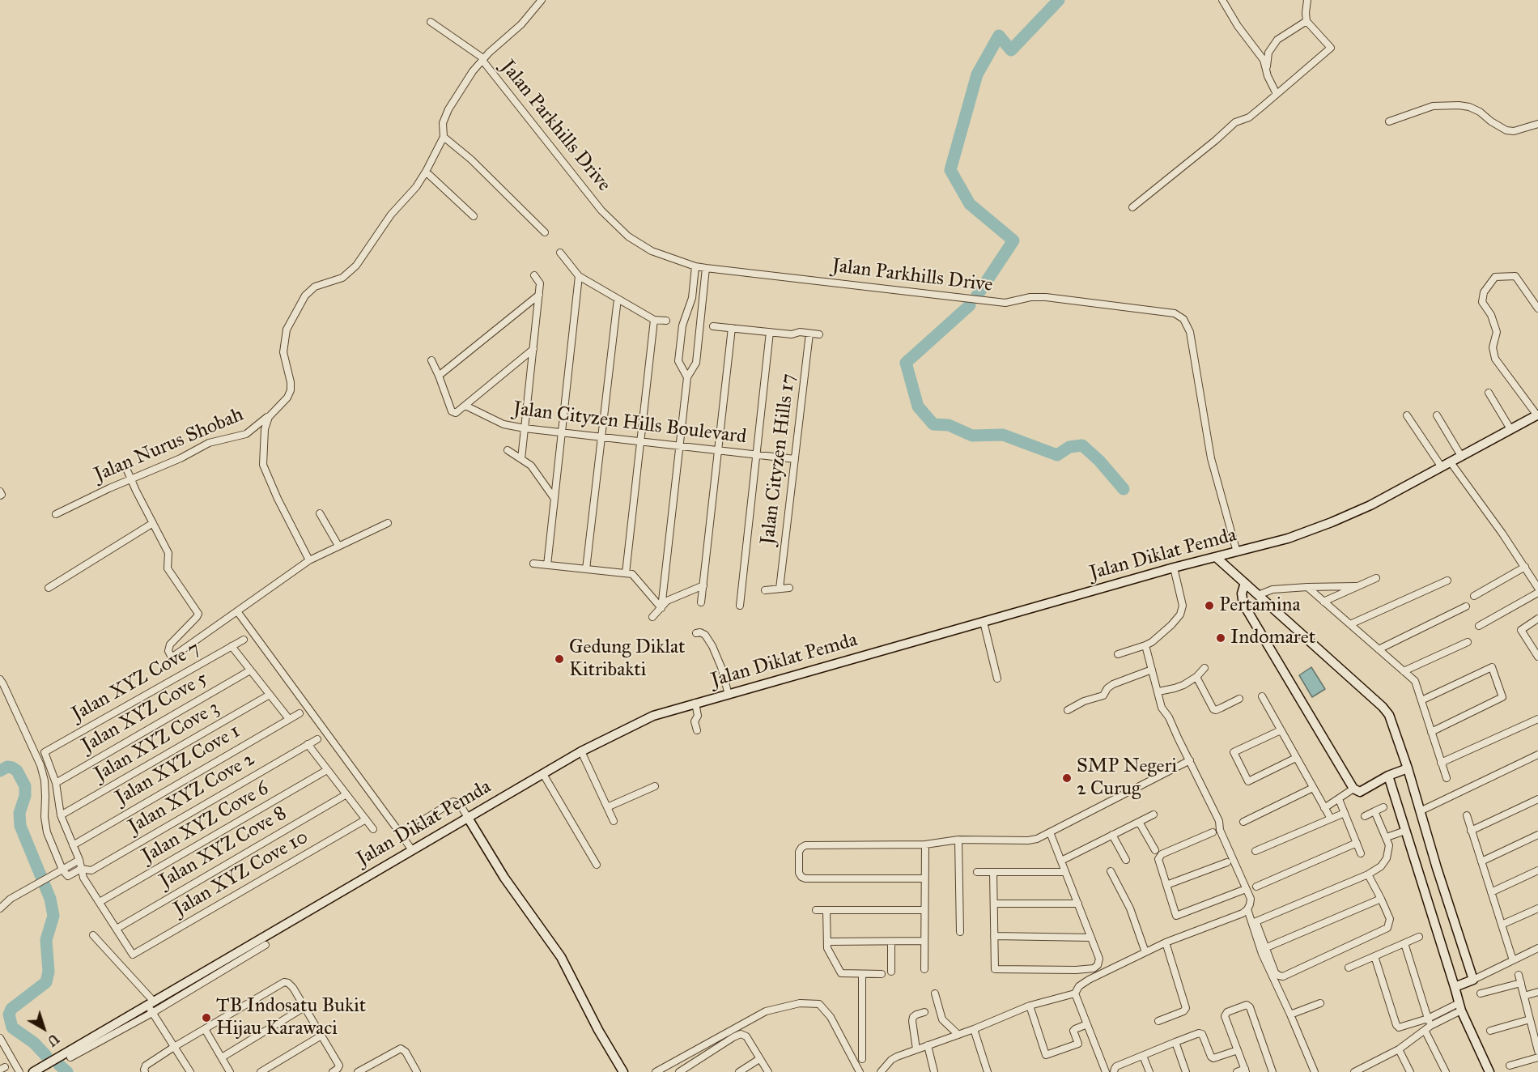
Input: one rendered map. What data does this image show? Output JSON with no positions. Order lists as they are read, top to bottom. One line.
{"streets":{"street":["Jalan Parkhills Drive","Jalan Cityzen Hills Boulevard","Jalan Nurus Shobah","Jalan Cityzen Hills 17","Jalan Diklat Pemda","Jalan XYZ Cove 7","Jalan XYZ Cove 5","Jalan XYZ Cove 3","Jalan XYZ Cove 1","Jalan XYZ Cove 2","Jalan XYZ Cove 6","Jalan XYZ Cove 8","Jalan XYZ Cove 10"]},"crossings":[["Jalan Parkhills Drive","Jalan Nurus Shobah"],["Jalan Parkhills Drive","Jalan Diklat Pemda"],["Jalan Cityzen Hills Boulevard","Jalan Cityzen Hills 17"],["Jalan XYZ Cove 7","Jalan XYZ Cove 5"],["Jalan XYZ Cove 8","Jalan XYZ Cove 10"]],"places":["Pertamina","Indomaret","Gedung Diklat Kitribakti","SMP Negeri 2 Curug","TB Indosatu Bukit Hijau Karawaci"],"north":"bottom right"}
